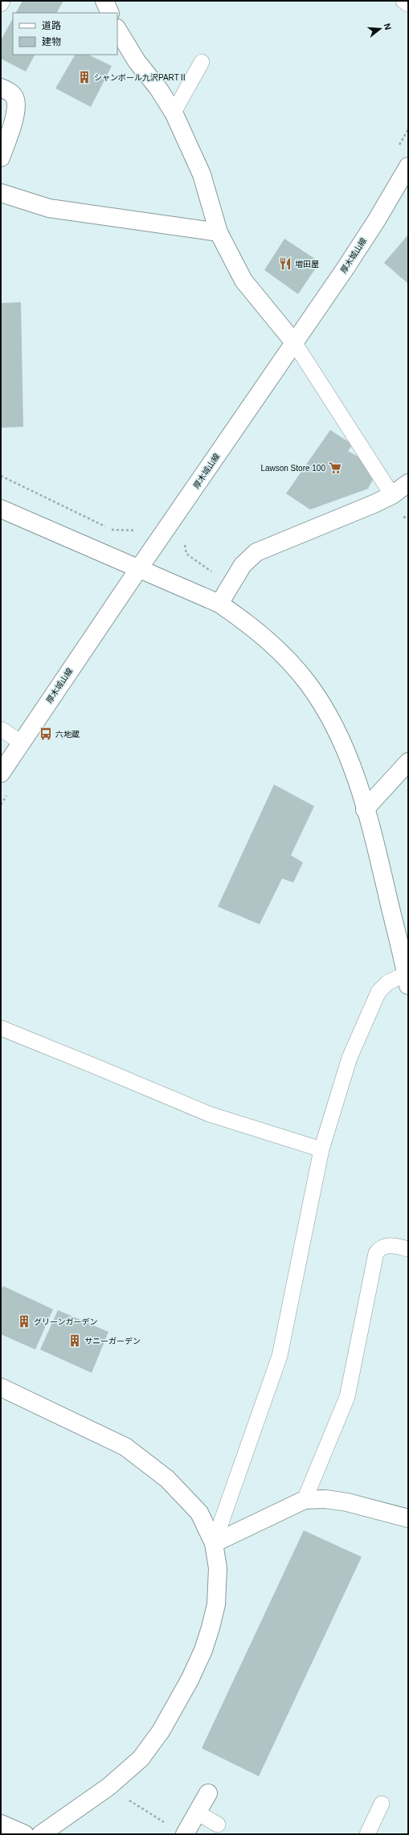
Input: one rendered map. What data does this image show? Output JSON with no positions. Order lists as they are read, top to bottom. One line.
{"streets":{"street":["厚木城山線"]},"places":{"building":["シャンポール九沢PARTⅡ","グリーンガーデン","サニーガーデン"],"restaurant":["増田屋"],"supermarket":["Lawson Store 100"],"bus stop":["六地蔵"]},"legend":["道路","建物"],"north":"right"}
